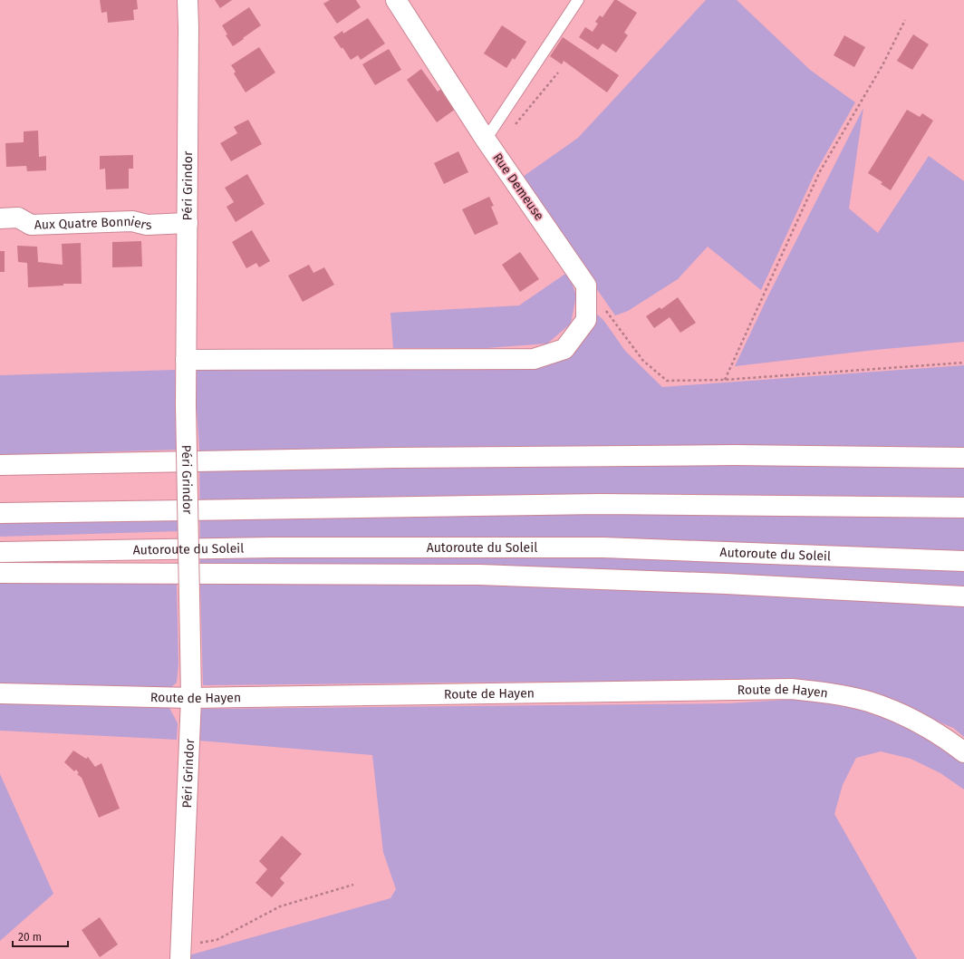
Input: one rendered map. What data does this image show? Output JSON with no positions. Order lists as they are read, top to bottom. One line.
{"streets":{"main road":["Péri Grindor","Rue Demeuse","Aux Quatre Bonniers","Autoroute du Soleil","Route de Hayen"]},"crossings":[["Péri Grindor","Aux Quatre Bonniers"],["Péri Grindor","Route de Hayen"]],"scale_bar":"20 m"}
